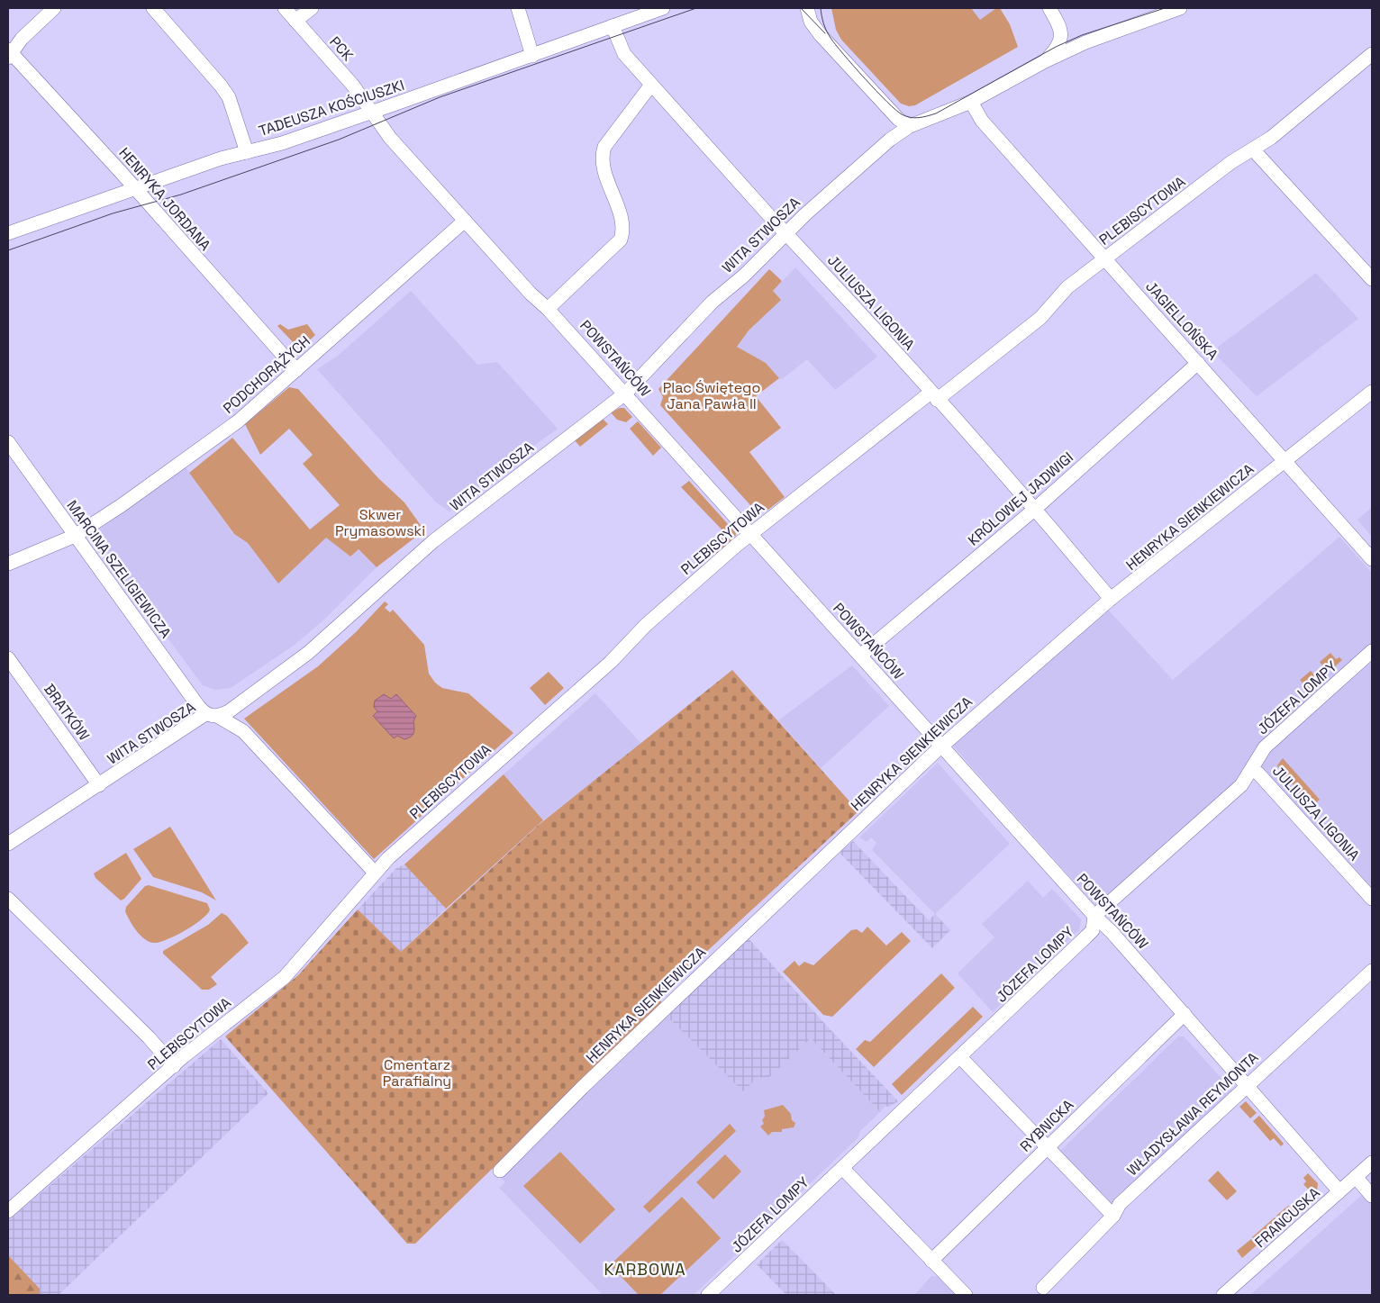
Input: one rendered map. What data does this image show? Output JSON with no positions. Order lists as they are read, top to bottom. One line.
{"streets":{"street":["PCK","TADEUSZA KOŚCIUSZKI","HENRYKA JORDANA","PLEBISCYTOWA","WITA STWOSZA","JULIUSZA LIGONIA","JAGIELLOŃSKA","POWSTAŃCÓW","PODCHORĄŻYCH","KRÓLOWEJ JADWIGI","HENRYKA SIENKIEWICZA","MARCINA SZELIGIEWICZA","JÓZEFA LOMPY","BRATKÓW","WŁADYSŁAWA REYMONTA","RYBNICKA","FRANCUSKA"]},"crossings":[["PCK","TADEUSZA KOŚCIUSZKI"],["PCK","POWSTAŃCÓW"],["TADEUSZA KOŚCIUSZKI","HENRYKA JORDANA"],["TADEUSZA KOŚCIUSZKI","JULIUSZA LIGONIA"],["TADEUSZA KOŚCIUSZKI","POWSTAŃCÓW"],["HENRYKA JORDANA","PODCHORĄŻYCH"],["PLEBISCYTOWA","JULIUSZA LIGONIA"],["PLEBISCYTOWA","JAGIELLOŃSKA"],["PLEBISCYTOWA","POWSTAŃCÓW"],["WITA STWOSZA","JULIUSZA LIGONIA"],["WITA STWOSZA","JAGIELLOŃSKA"],["WITA STWOSZA","POWSTAŃCÓW"],["WITA STWOSZA","MARCINA SZELIGIEWICZA"],["WITA STWOSZA","BRATKÓW"],["JULIUSZA LIGONIA","KRÓLOWEJ JADWIGI"],["JULIUSZA LIGONIA","HENRYKA SIENKIEWICZA"],["JULIUSZA LIGONIA","JÓZEFA LOMPY"],["JAGIELLOŃSKA","KRÓLOWEJ JADWIGI"],["JAGIELLOŃSKA","HENRYKA SIENKIEWICZA"],["POWSTAŃCÓW","PODCHORĄŻYCH"],["POWSTAŃCÓW","KRÓLOWEJ JADWIGI"],["POWSTAŃCÓW","HENRYKA SIENKIEWICZA"],["POWSTAŃCÓW","JÓZEFA LOMPY"],["POWSTAŃCÓW","WŁADYSŁAWA REYMONTA"],["POWSTAŃCÓW","RYBNICKA"],["POWSTAŃCÓW","FRANCUSKA"],["PODCHORĄŻYCH","MARCINA SZELIGIEWICZA"]],"districts":["KARBOWA"],"parks":["Plac Świętego Jana Pawła II","Skwer Prymasowski","Cmentarz Parafialny"]}
